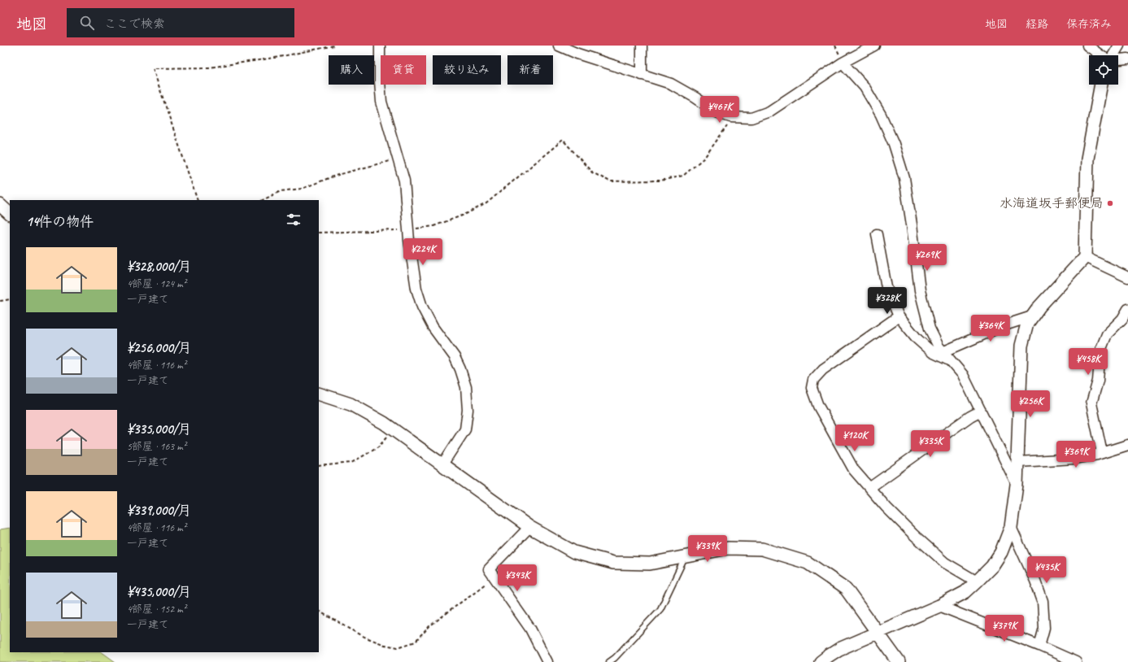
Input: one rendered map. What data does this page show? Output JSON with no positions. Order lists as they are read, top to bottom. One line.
{"places":["水海道坂手郵便局"],"page":{"header":"地図","search":"ここで検索","nav":["地図","経路","保存済み"],"chip":["購入","賃貸","絞り込み","新着"],"price":["¥467K","¥224K","¥269K","¥328K","¥364K","¥458K","¥256K","¥120K","¥335K","¥369K","¥339K","¥435K","¥343K","¥379K"],"heading":"14件の物件","list":[{"name":"¥328,000/月","note":"4部屋 · 124 m² · 一戸建て"},{"name":"¥256,000/月","note":"4部屋 · 116 m² · 一戸建て"},{"name":"¥335,000/月","note":"5部屋 · 163 m² · 一戸建て"},{"name":"¥339,000/月","note":"4部屋 · 116 m² · 一戸建て"},{"name":"¥435,000/月","note":"4部屋 · 152 m² · 一戸建て"}]}}
